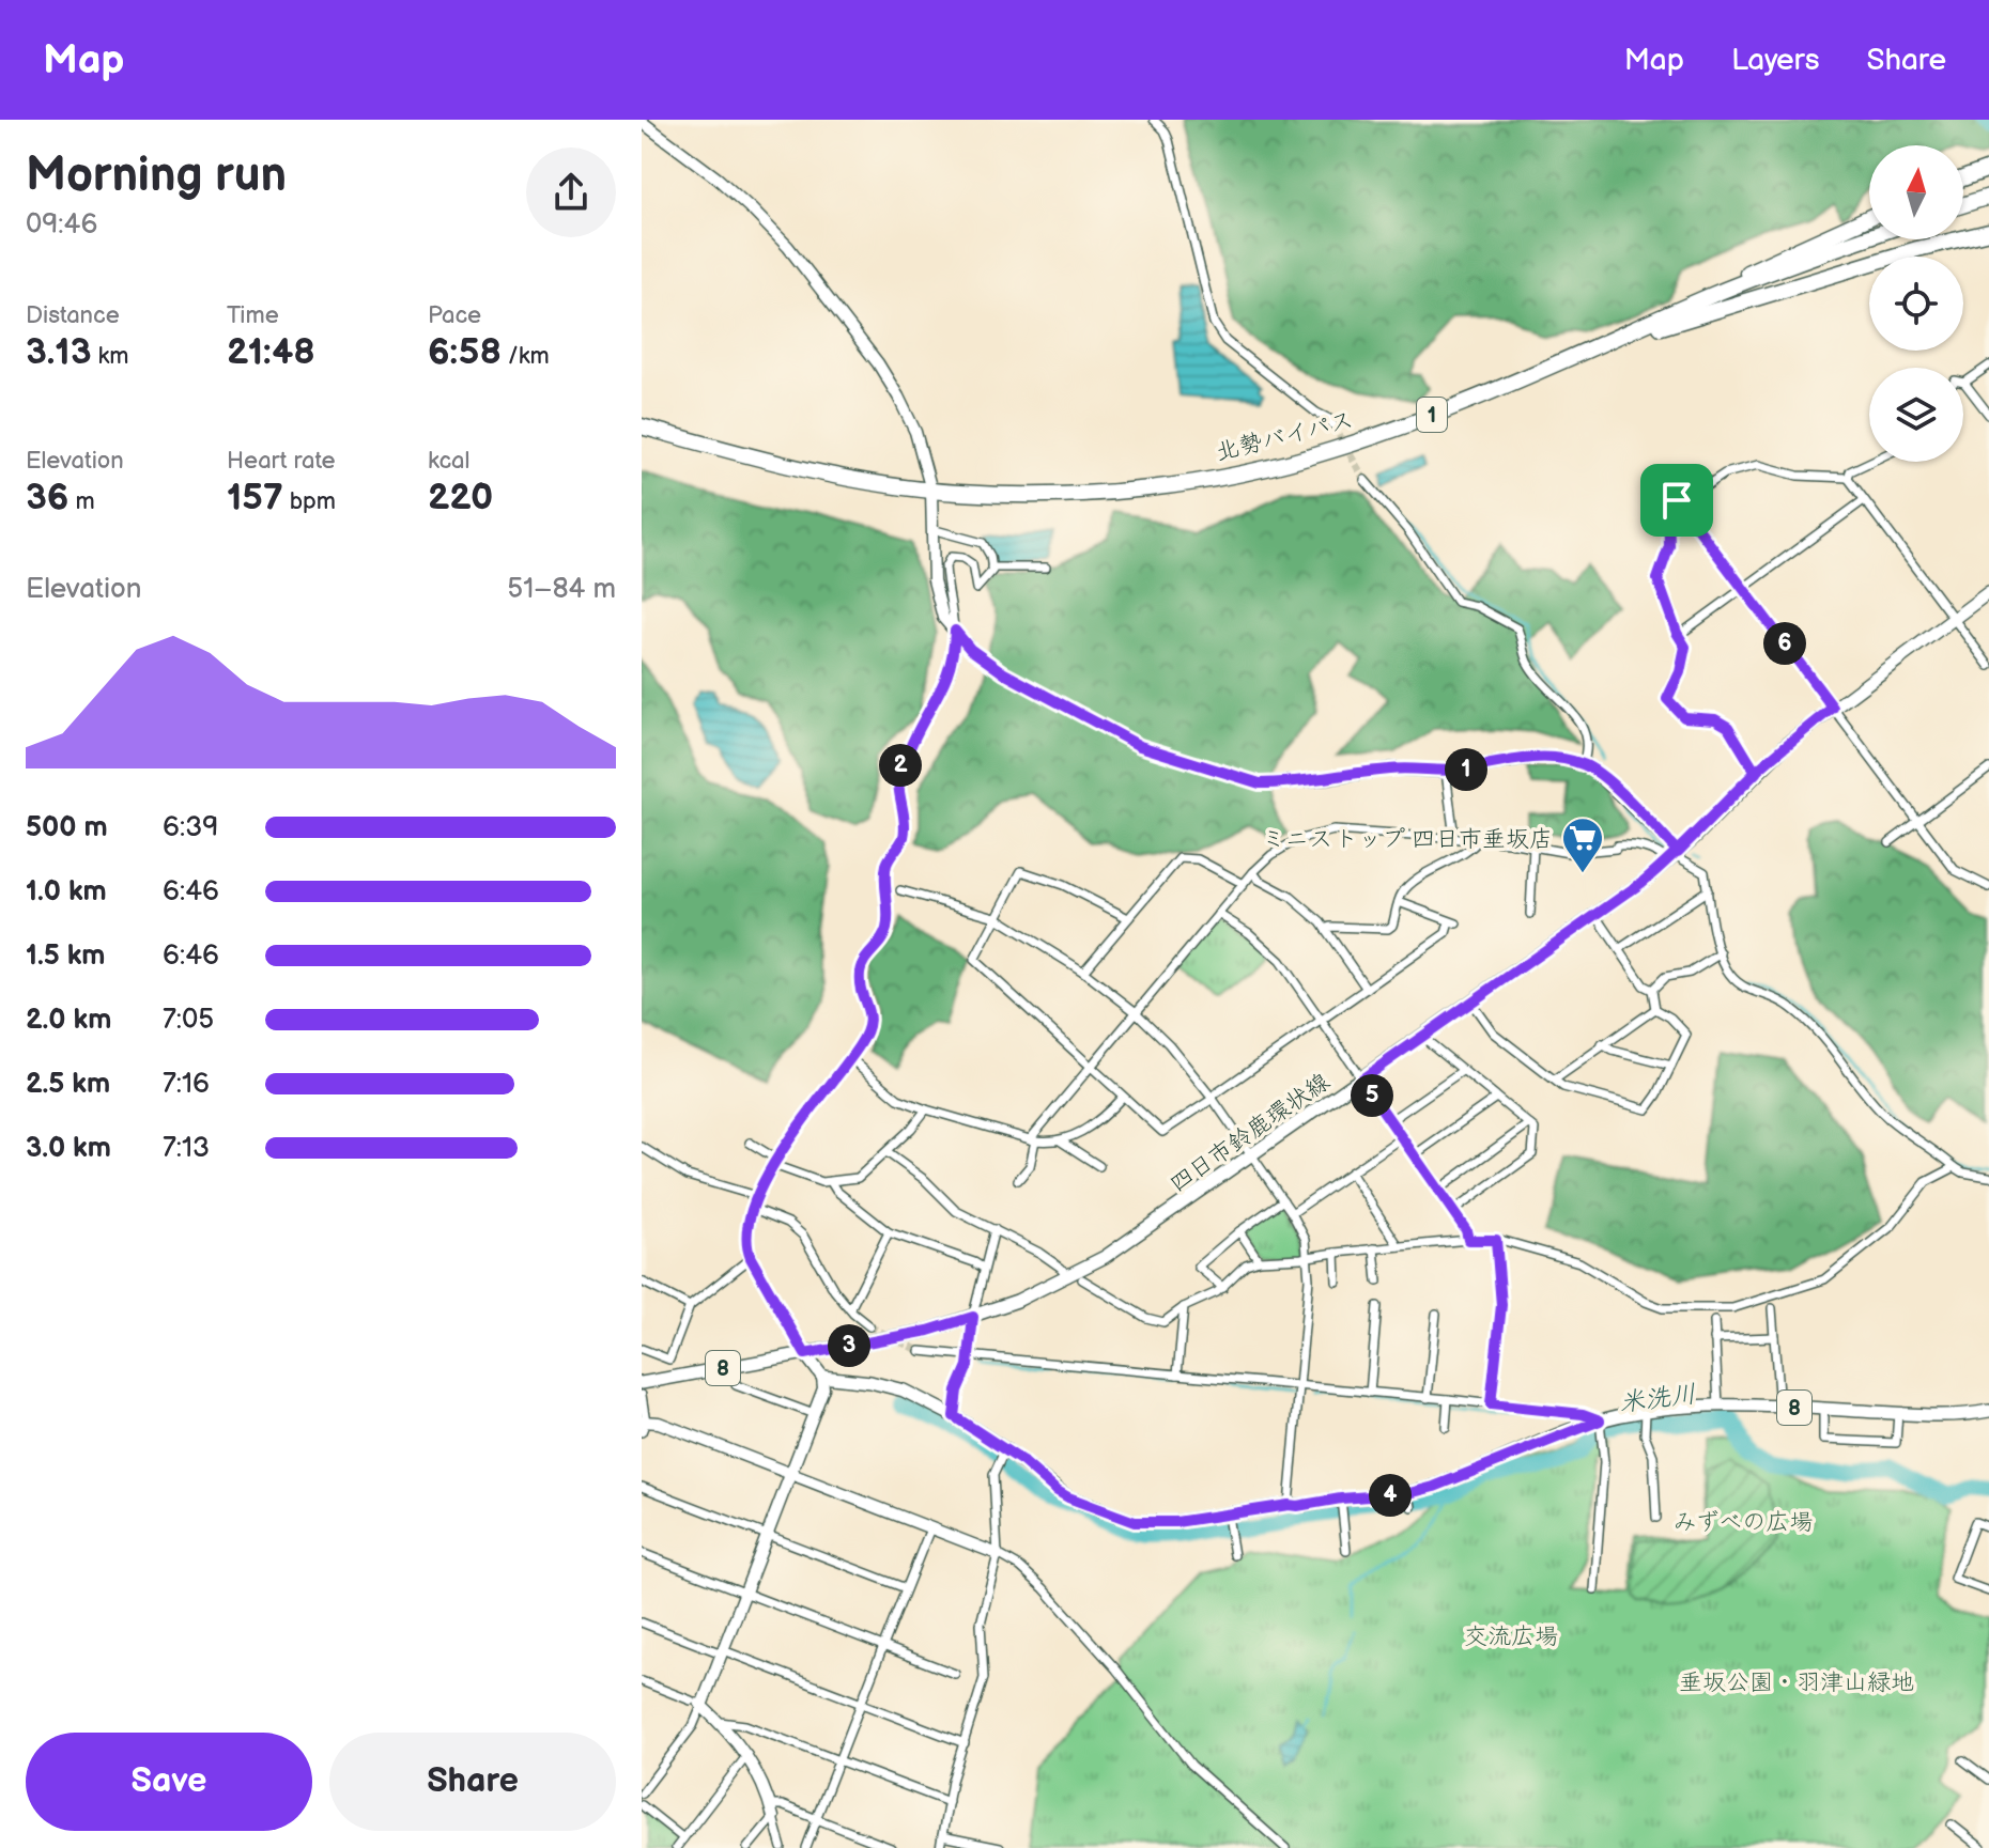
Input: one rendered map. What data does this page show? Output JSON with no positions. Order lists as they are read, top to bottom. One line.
{"streets":{"highway":["1","北勢バイパス"],"main road":["四日市鈴鹿環状線","8"]},"crossings":[["1","北勢バイパス"]],"water":["米洗川"],"parks":["みずべの広場","交流広場","垂坂公園・羽津山緑地"],"places":{"supermarket":["ミニストップ 四日市垂坂店"]},"north":"top","page":{"header":"Map","nav":["Map","Layers","Share"],"heading":["Morning run","09:46"],"stats":[["Distance","3.13 km"],["Time","21:48"],["Pace","6:58 /km"],["Elevation","36 m"],["Heart rate","157 bpm"],["kcal","220"]],"chart":["Elevation","51–84 m"],"pins":["6","2","1","5","3","4"],"list":[{"name":"500 m","note":"6:39"},{"name":"1.0 km","note":"6:46"},{"name":"1.5 km","note":"6:46"},{"name":"2.0 km","note":"7:05"},{"name":"2.5 km","note":"7:16"},{"name":"3.0 km","note":"7:13"}],"buttons":["Save","Share"]}}
